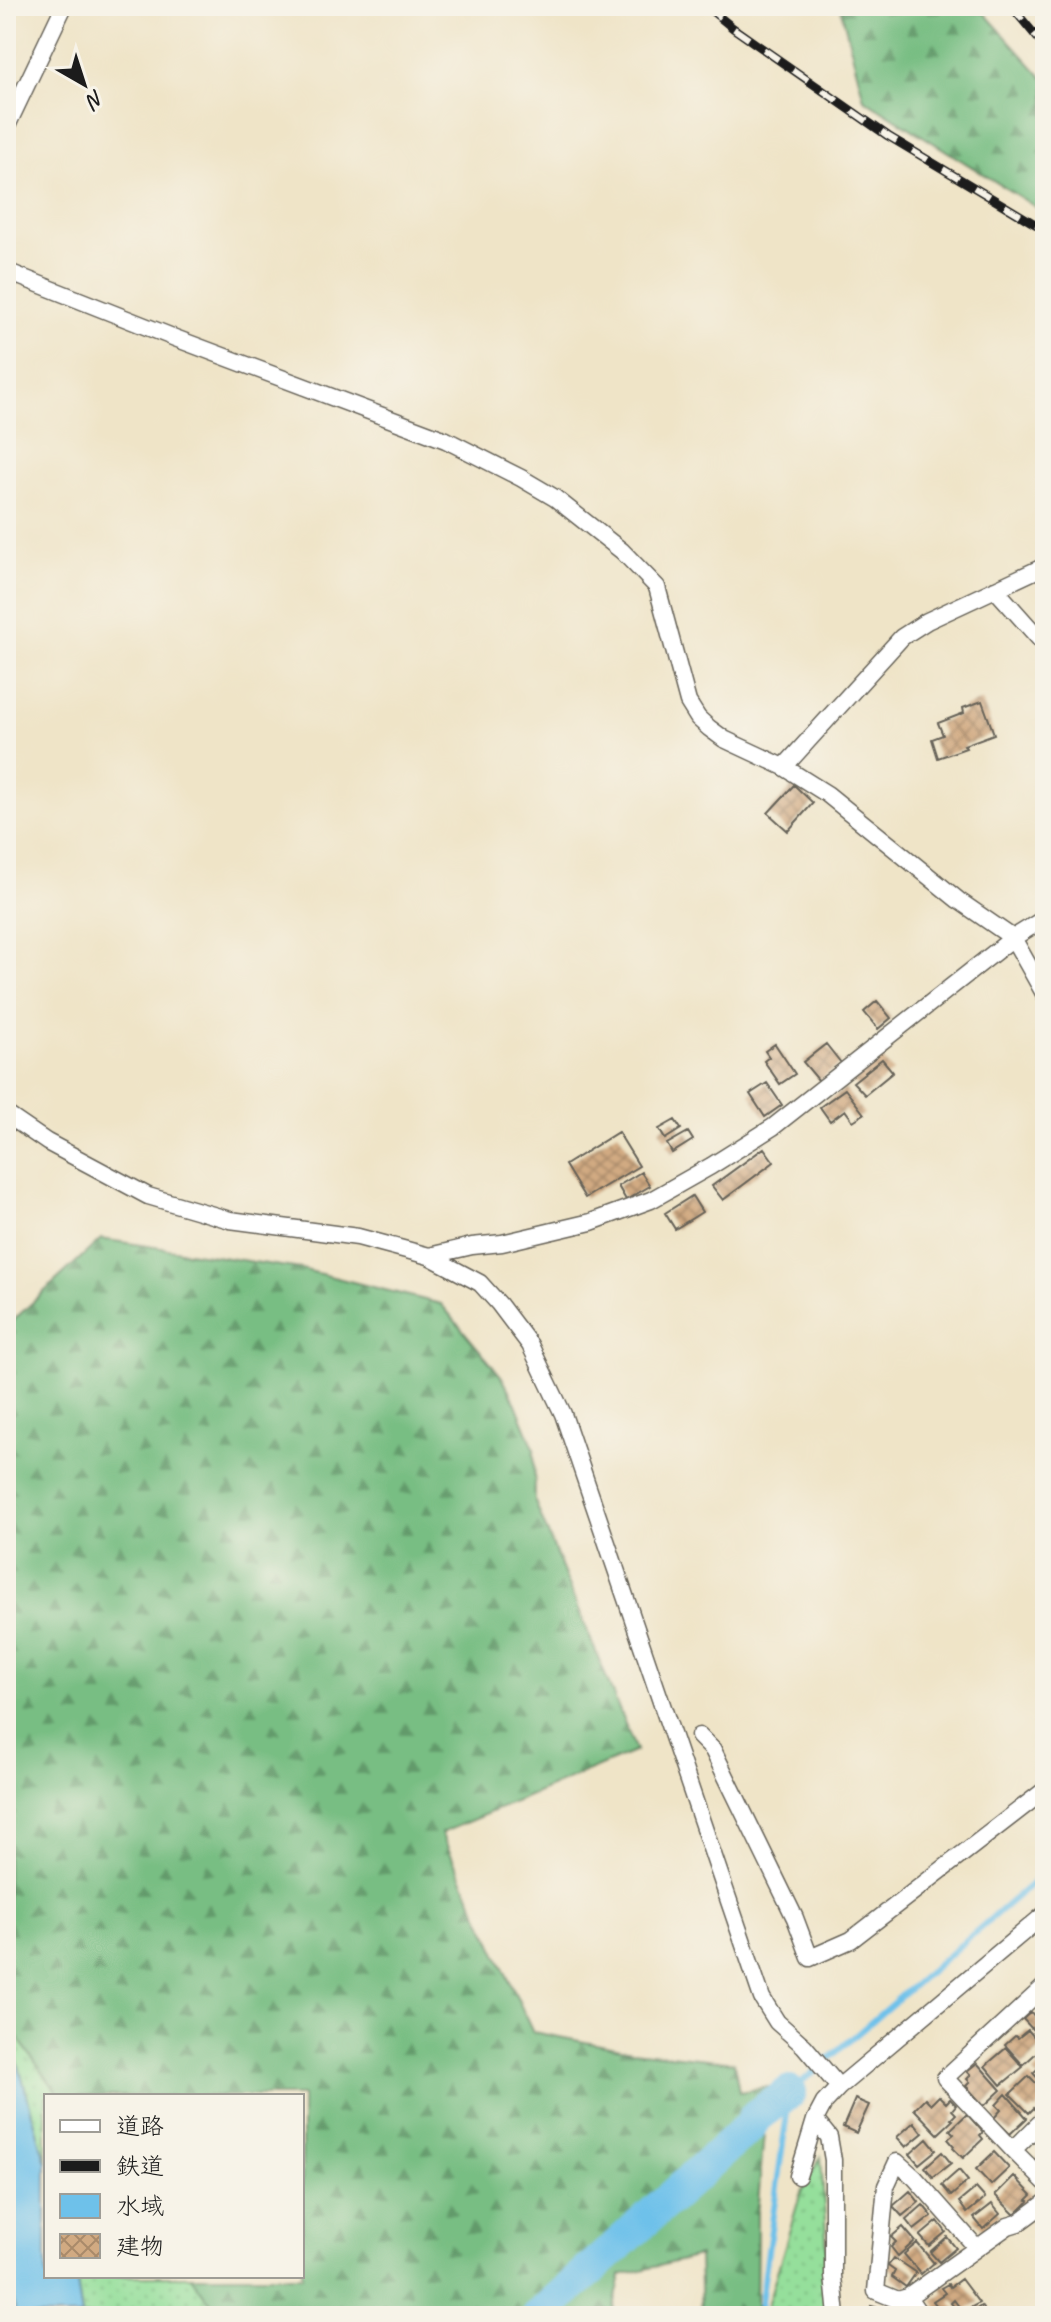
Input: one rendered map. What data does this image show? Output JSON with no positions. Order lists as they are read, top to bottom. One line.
{"legend":["道路","鉄道","水域","建物"],"north":"bottom right"}
